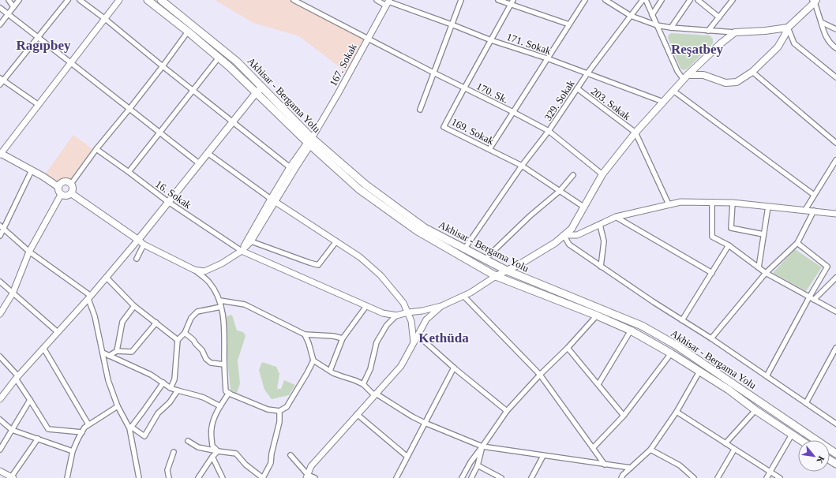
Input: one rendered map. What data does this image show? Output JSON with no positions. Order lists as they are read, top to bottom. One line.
{"streets":{"main road":["Akhisar - Bergama Yolu"],"street":["171. Sokak","167. Sokak","170. Sk.","329. Sokak","203. Sokak","169. Sokak","16. Sokak"]},"crossings":[["171. Sokak","167. Sokak"],["171. Sokak","329. Sokak"],["171. Sokak","169. Sokak"],["167. Sokak","170. Sk."],["167. Sokak","Akhisar - Bergama Yolu"],["170. Sk.","329. Sokak"],["170. Sk.","169. Sokak"],["Akhisar - Bergama Yolu","329. Sokak"],["329. Sokak","203. Sokak"],["329. Sokak","169. Sokak"]],"districts":["Ragıpbey","Reşatbey","Kethüda"],"north":"bottom right"}
